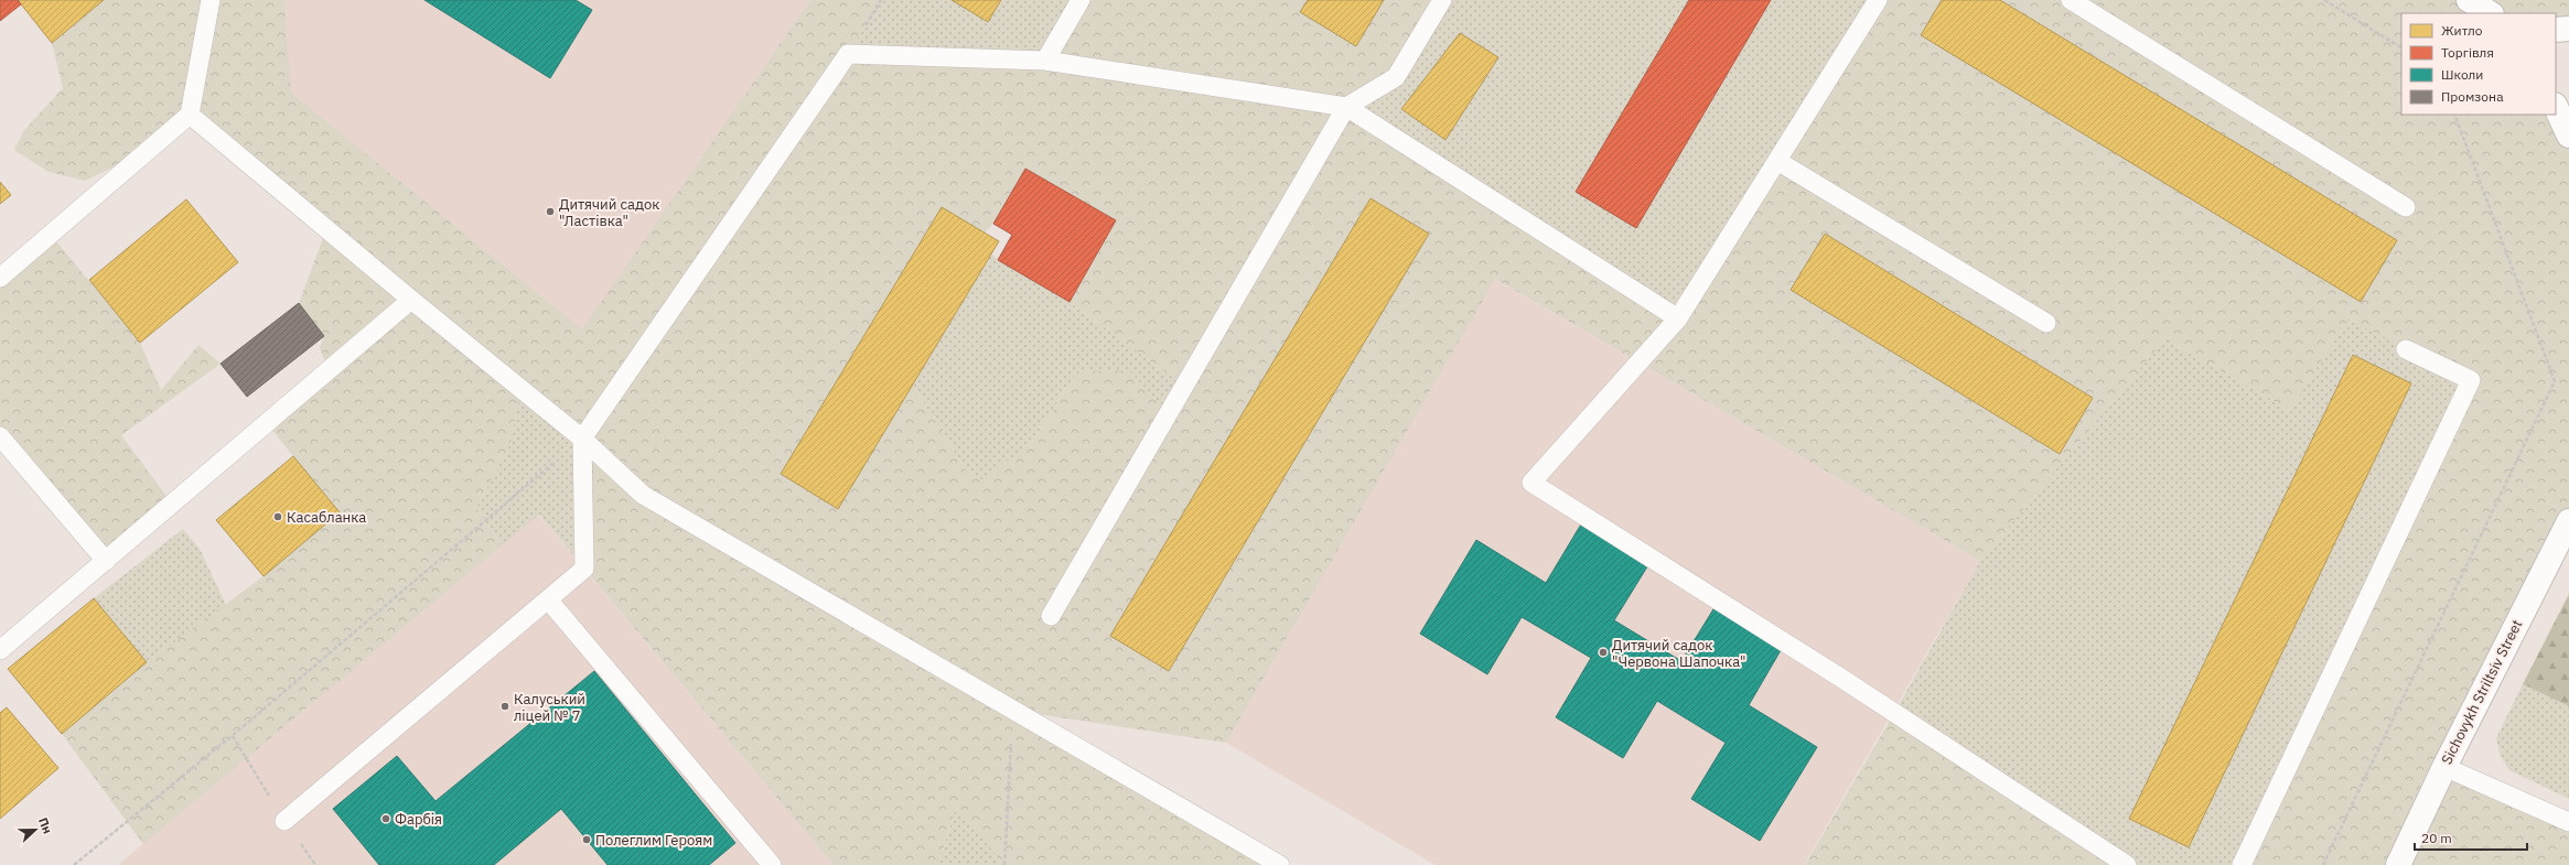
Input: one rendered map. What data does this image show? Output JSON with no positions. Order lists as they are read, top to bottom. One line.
{"streets":{"street":["Sichovykh Striltsiv Street"]},"places":["Дитячий садок \"Ластівка\"","Касабланка","Дитячий садок \"Червона Шапочка\"","Калуський ліцей № 7","Фарбія","Полеглим Героям"],"legend":["Житло","Торгівля","Школи","Промзона"],"scale_bar":"20 m","north":"right"}
